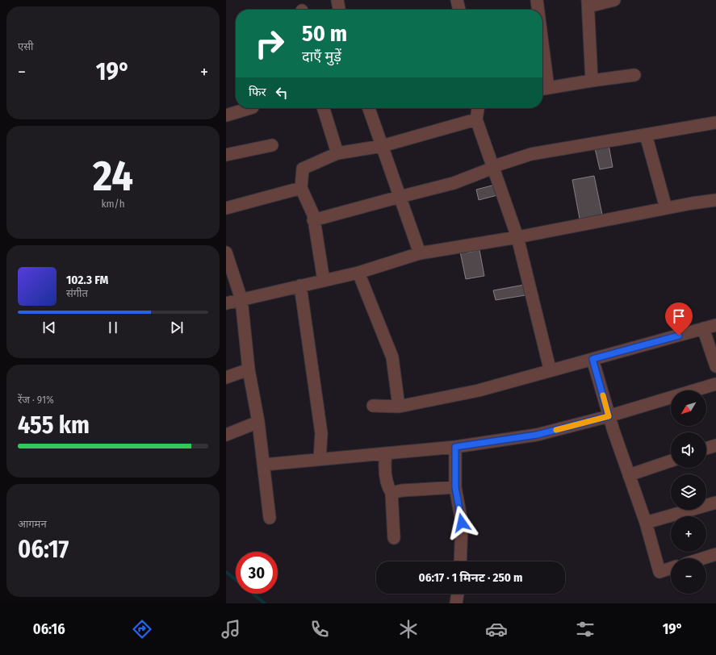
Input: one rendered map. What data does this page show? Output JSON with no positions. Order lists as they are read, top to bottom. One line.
{"north":"bottom left","page":{"tile":["एसी",["24","km/h"],["रेंज · 91%","455 km"],["आगमन","06:17"]],"turn":["50 m","दाएँ मुड़ें"],"heat":["−","19°","+"],"then":"फिर","song":["102.3 FM","संगीत"],"map_buttons":["+","−"],"limit":"30","trip":"06:17 · 1 मिनट · 250 m","tabs":["06:16","19°"]}}
